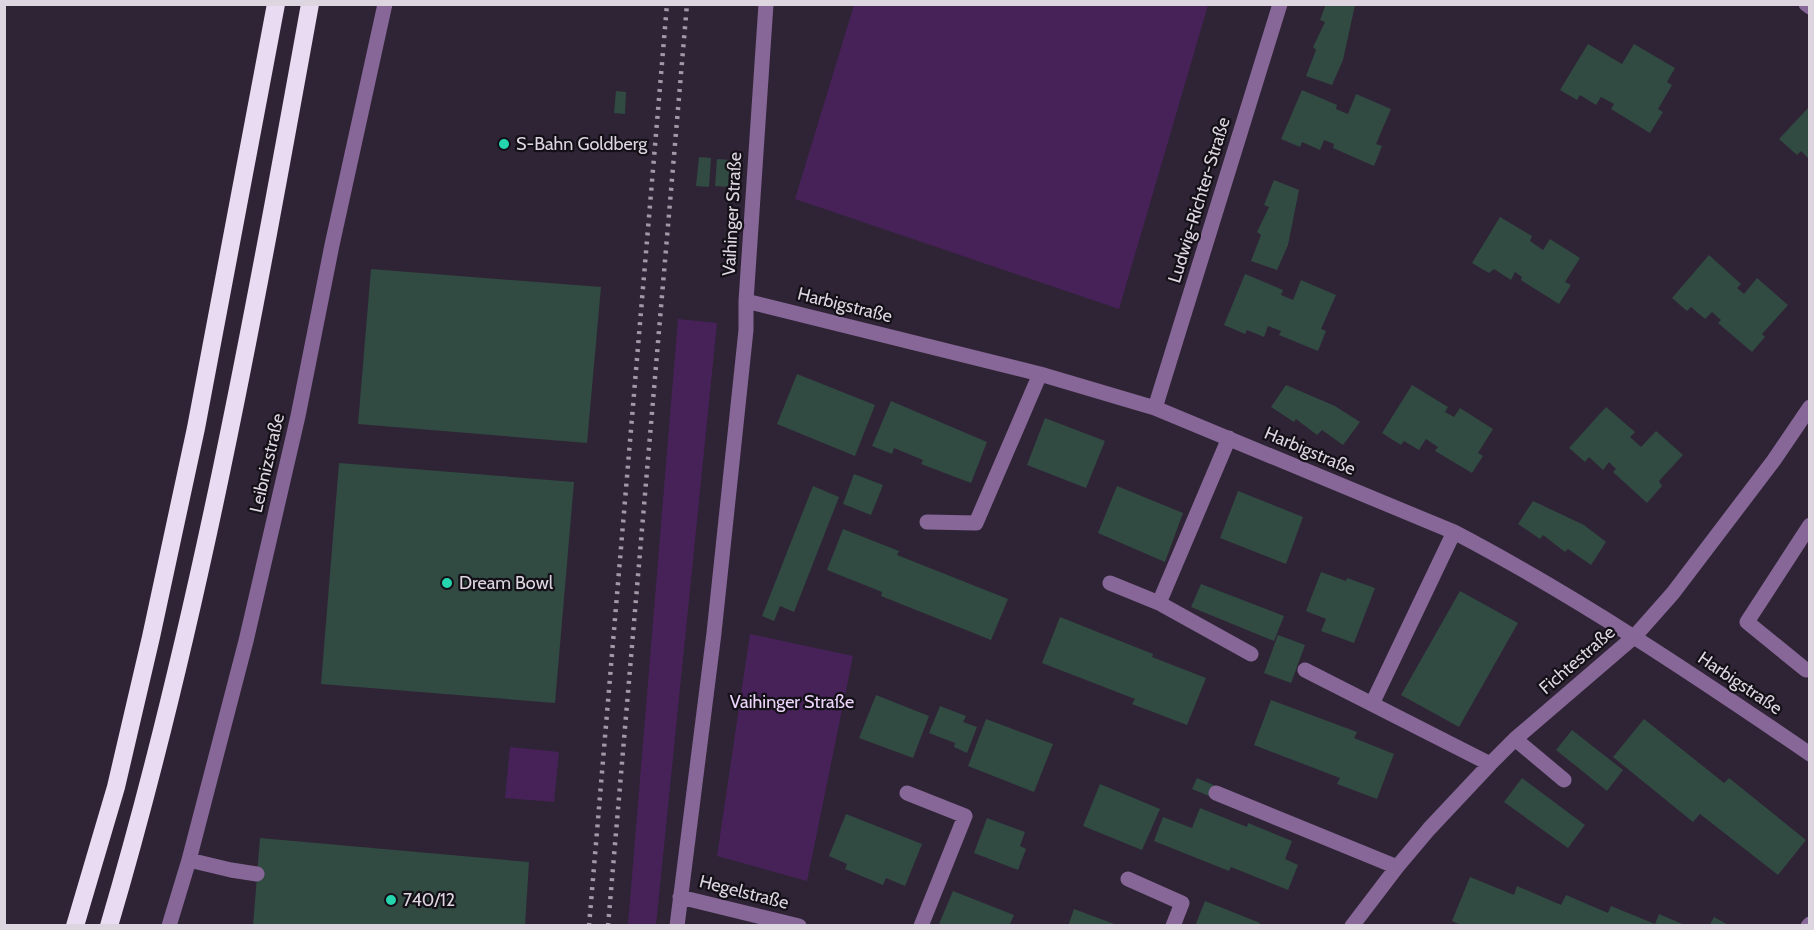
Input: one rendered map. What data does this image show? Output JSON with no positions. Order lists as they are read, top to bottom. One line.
{"streets":{"street":["Ludwig-Richter-Straße","Vaihinger Straße","Harbigstraße","Leibnizstraße","Fichtestraße","Hegelstraße"]},"crossings":[["Ludwig-Richter-Straße","Harbigstraße"],["Vaihinger Straße","Harbigstraße"],["Vaihinger Straße","Hegelstraße"],["Harbigstraße","Fichtestraße"]],"parks":["Vaihinger Straße"],"places":["S-Bahn Goldberg","Dream Bowl","740/12"]}
